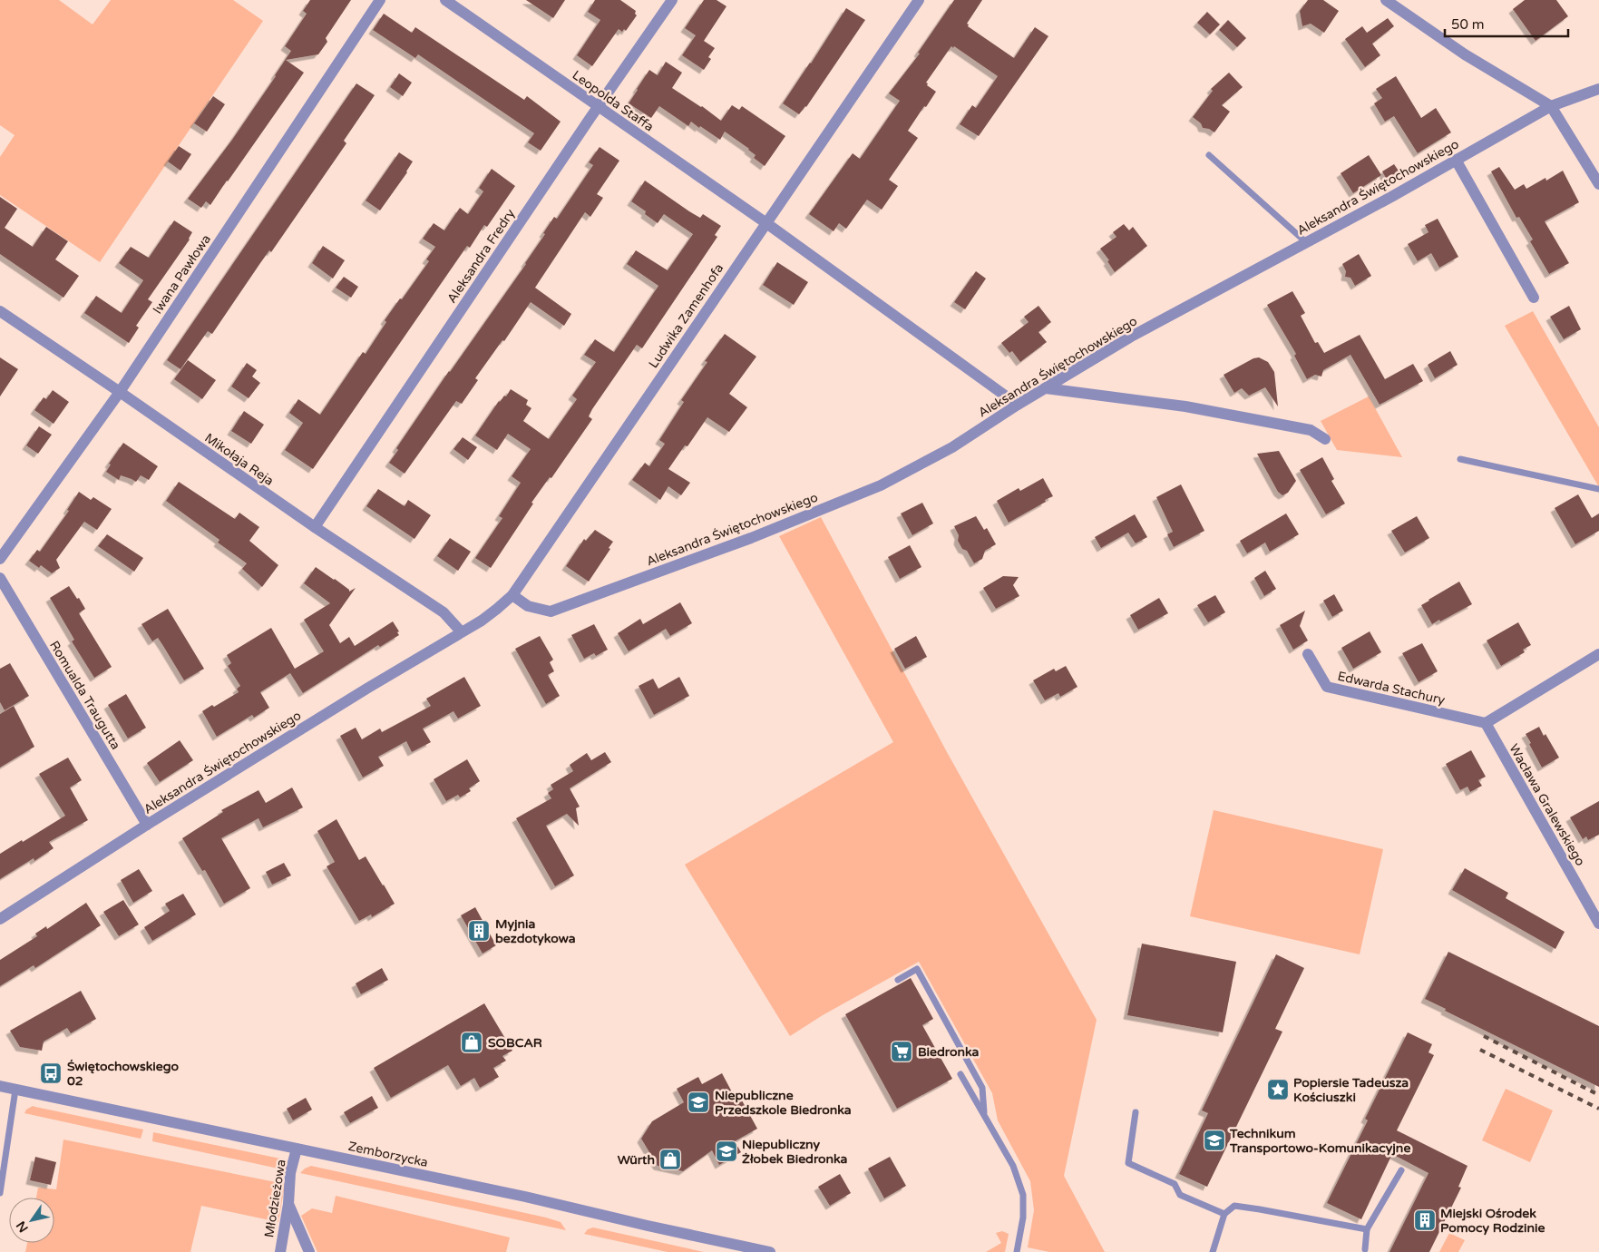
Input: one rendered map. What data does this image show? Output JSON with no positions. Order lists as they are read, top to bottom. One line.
{"streets":{"street":["Leopolda Staffa","Aleksandra Świętochowskiego","Aleksandra Fredry","Iwana Pawłowa","Ludwika Zamenhofa","Mikołaja Reja","Edwarda Stachury","Romualda Traugutta","Wacława Gralewskiego","Zemborzycka","Młodzieżowa"]},"crossings":[["Leopolda Staffa","Aleksandra Świętochowskiego"],["Leopolda Staffa","Aleksandra Fredry"],["Leopolda Staffa","Ludwika Zamenhofa"],["Aleksandra Świętochowskiego","Ludwika Zamenhofa"],["Aleksandra Świętochowskiego","Mikołaja Reja"],["Aleksandra Świętochowskiego","Romualda Traugutta"],["Aleksandra Fredry","Mikołaja Reja"],["Iwana Pawłowa","Mikołaja Reja"],["Ludwika Zamenhofa","Mikołaja Reja"],["Edwarda Stachury","Wacława Gralewskiego"],["Zemborzycka","Młodzieżowa"]],"places":{"building":["Myjnia bezdotykowa","Miejski Ośrodek Pomocy Rodzinie"],"shop":["SOBCAR","Würth"],"supermarket":["Biedronka"],"bus stop":["Świętochowskiego 02"],"place":["Popiersie Tadeusza Kościuszki"],"school or university":["Niepubliczne Przedszkole Biedronka","Technikum Transportowo-Komunikacyjne","Niepubliczny Żłobek Biedronka"]},"scale_bar":"50 m","north":"bottom left"}
